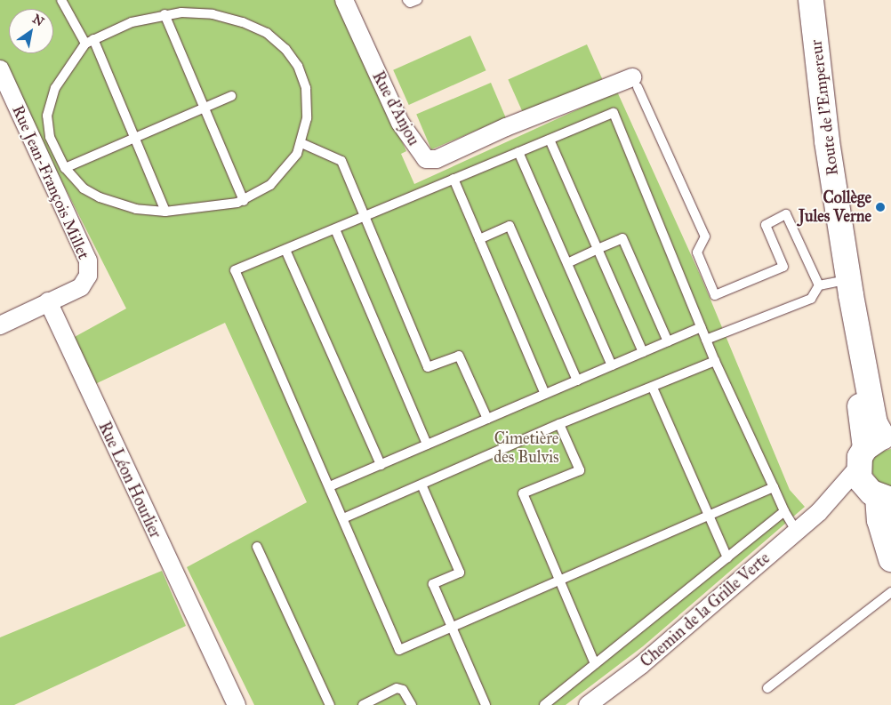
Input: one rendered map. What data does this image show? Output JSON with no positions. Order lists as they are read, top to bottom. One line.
{"streets":{"main road":["Route de l'Empereur"],"street":["Rue d'Anjou","Rue Jean-François Millet","Rue Léon Hourlier","Chemin de la Grille Verte"]},"crossings":[["Route de l'Empereur","Chemin de la Grille Verte"],["Rue Jean-François Millet","Rue Léon Hourlier"]],"parks":["Cimetière des Bulvis"],"places":["Collège Jules Verne"],"north":"top right"}
